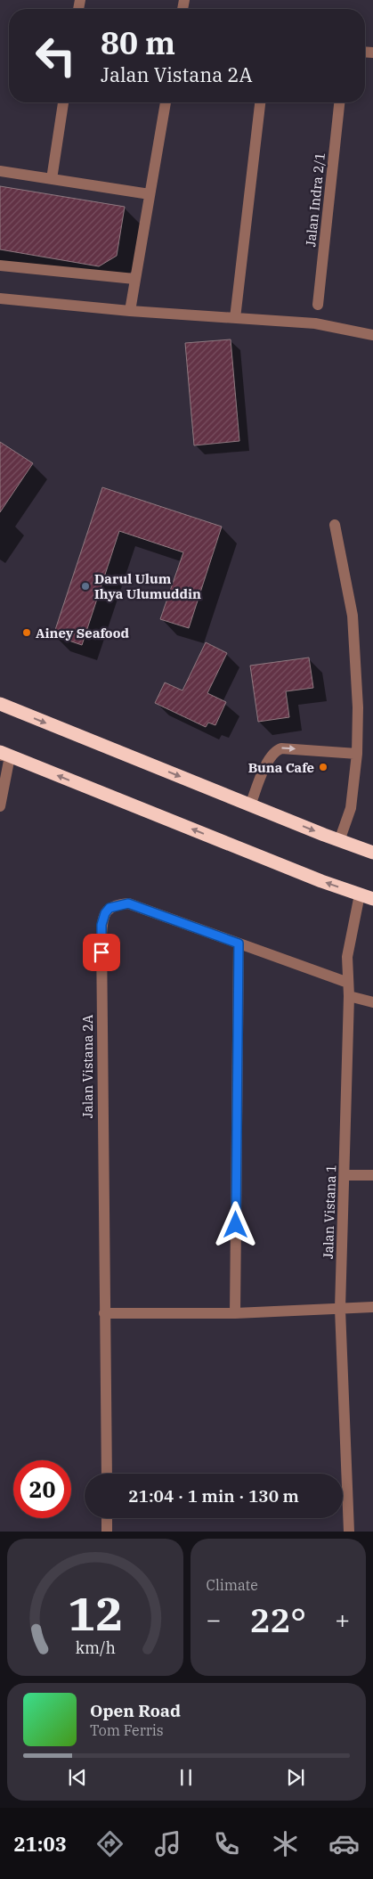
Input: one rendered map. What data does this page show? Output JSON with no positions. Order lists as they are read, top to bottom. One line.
{"streets":{"street":["Jalan Indra 2/1","Jalan Vistana 2A","Jalan Vistana 1"]},"crossings":[["Jalan Vistana 2A","Jalan Vistana 1"]],"places":["Darul Ulum Ihya Ulumuddin","Ainey Seafood","Buna Cafe"],"page":{"turn":["80 m","Jalan Vistana 2A"],"limit":"20","trip":"21:04 · 1 min · 130 m","tile":"Climate","heat":["−","22°","+"],"song":["Open Road","Tom Ferris"],"tabs":"21:03","gauge":["12","km/h"]}}
